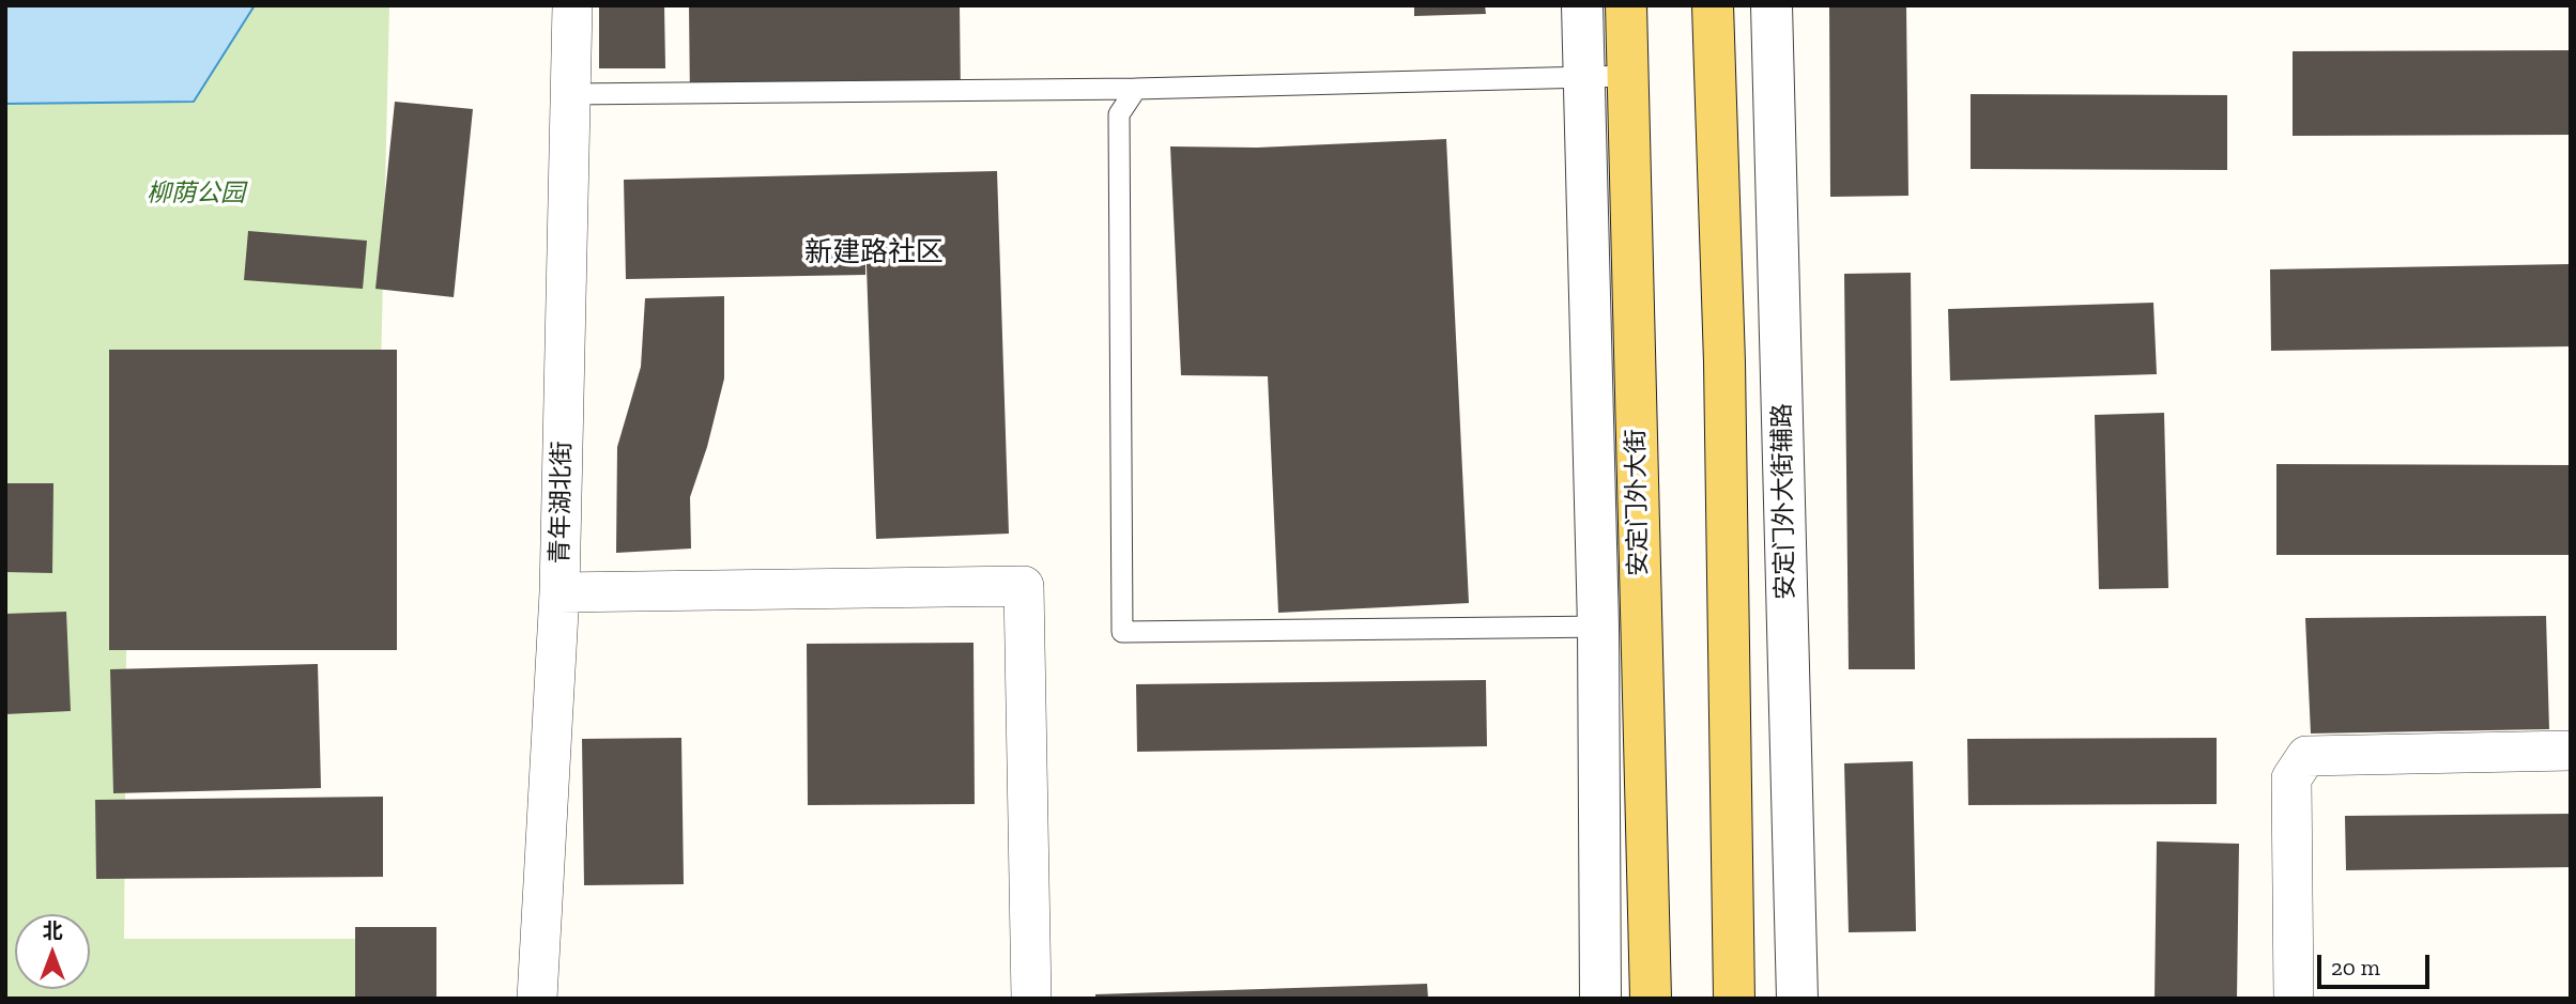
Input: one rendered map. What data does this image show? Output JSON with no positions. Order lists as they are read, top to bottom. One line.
{"streets":{"main road":["安定门外大街"],"street":["安定门外大街辅路","青年湖北街"]},"districts":["新建路社区"],"parks":["柳荫公园"],"scale_bar":"20 m","north":"top"}
